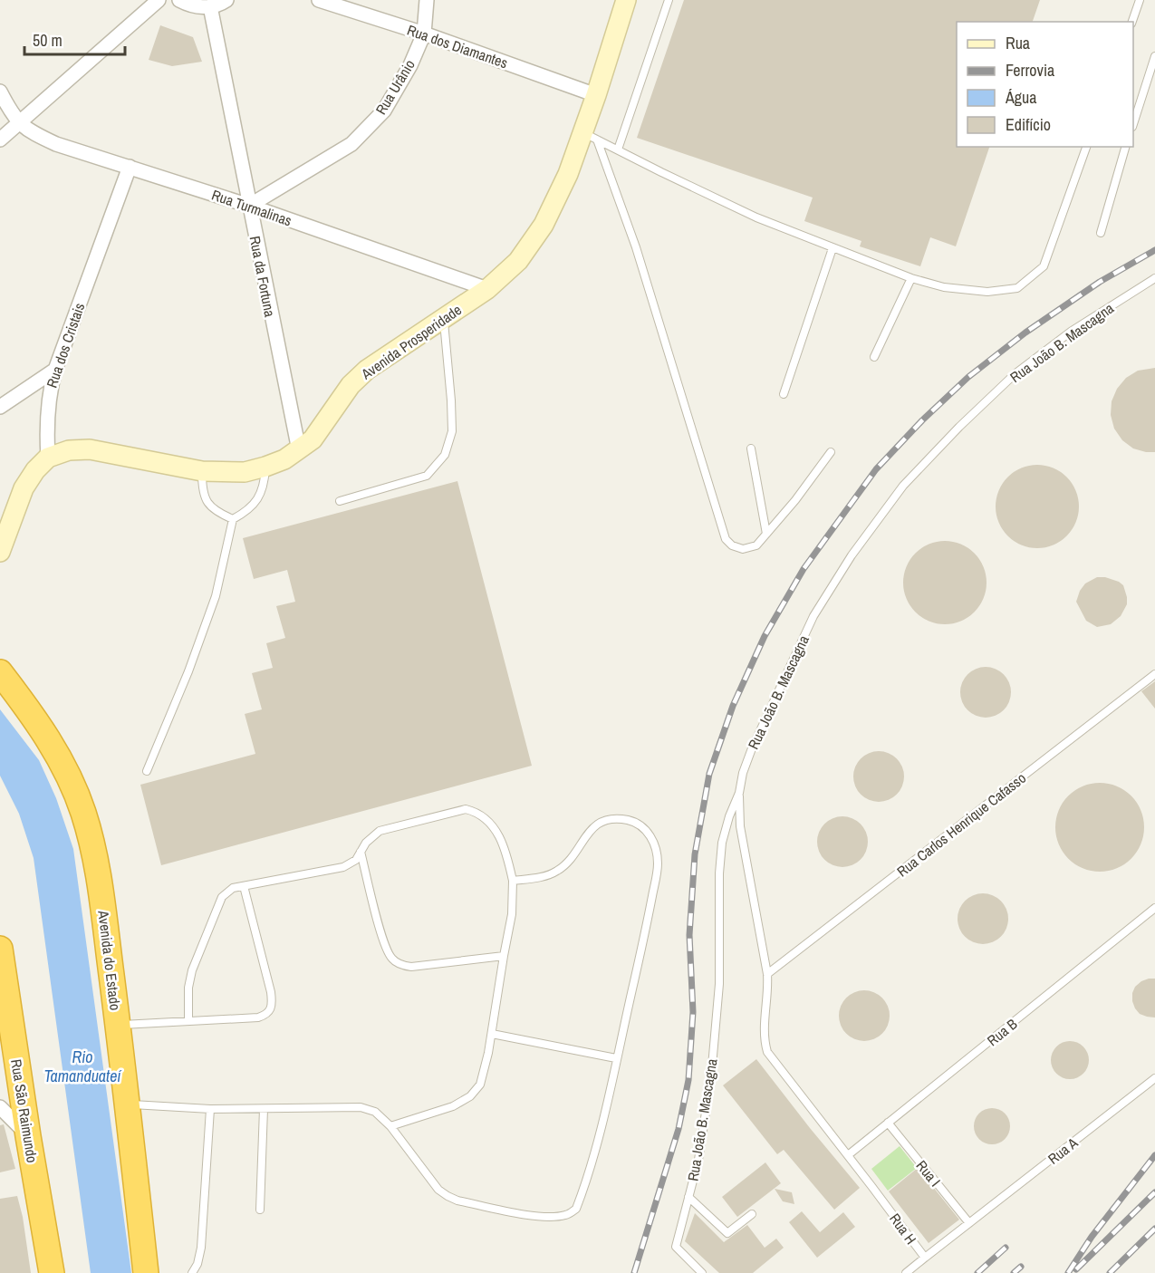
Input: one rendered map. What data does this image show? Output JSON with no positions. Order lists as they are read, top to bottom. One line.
{"streets":{"highway":["Avenida do Estado","Rua São Raimundo"],"main road":["Avenida Prosperidade"],"street":["Rua dos Diamantes","Rua Urânio","Rua Turmalinas","Rua da Fortuna","Rua dos Cristais"],"lane":["Rua João B. Mascagna","Rua Carlos Henrique Cafasso","Rua B","Rua A","Rua I","Rua H"]},"crossings":[["Rua dos Diamantes","Rua Urânio"],["Rua dos Diamantes","Avenida Prosperidade"],["Rua Urânio","Rua Turmalinas"],["Rua Urânio","Rua da Fortuna"],["Rua Turmalinas","Rua da Fortuna"],["Rua Turmalinas","Avenida Prosperidade"],["Rua Turmalinas","Rua dos Cristais"],["Rua da Fortuna","Avenida Prosperidade"],["Avenida Prosperidade","Rua dos Cristais"],["Rua João B. Mascagna","Rua H"],["Rua Carlos Henrique Cafasso","Rua H"],["Rua B","Rua I"],["Rua B","Rua H"],["Rua A","Rua I"],["Rua A","Rua H"],["Rua I","Rua H"]],"water":["Rio Tamanduateí"],"legend":["Rua","Ferrovia","Água","Edifício"],"scale_bar":"50 m"}
